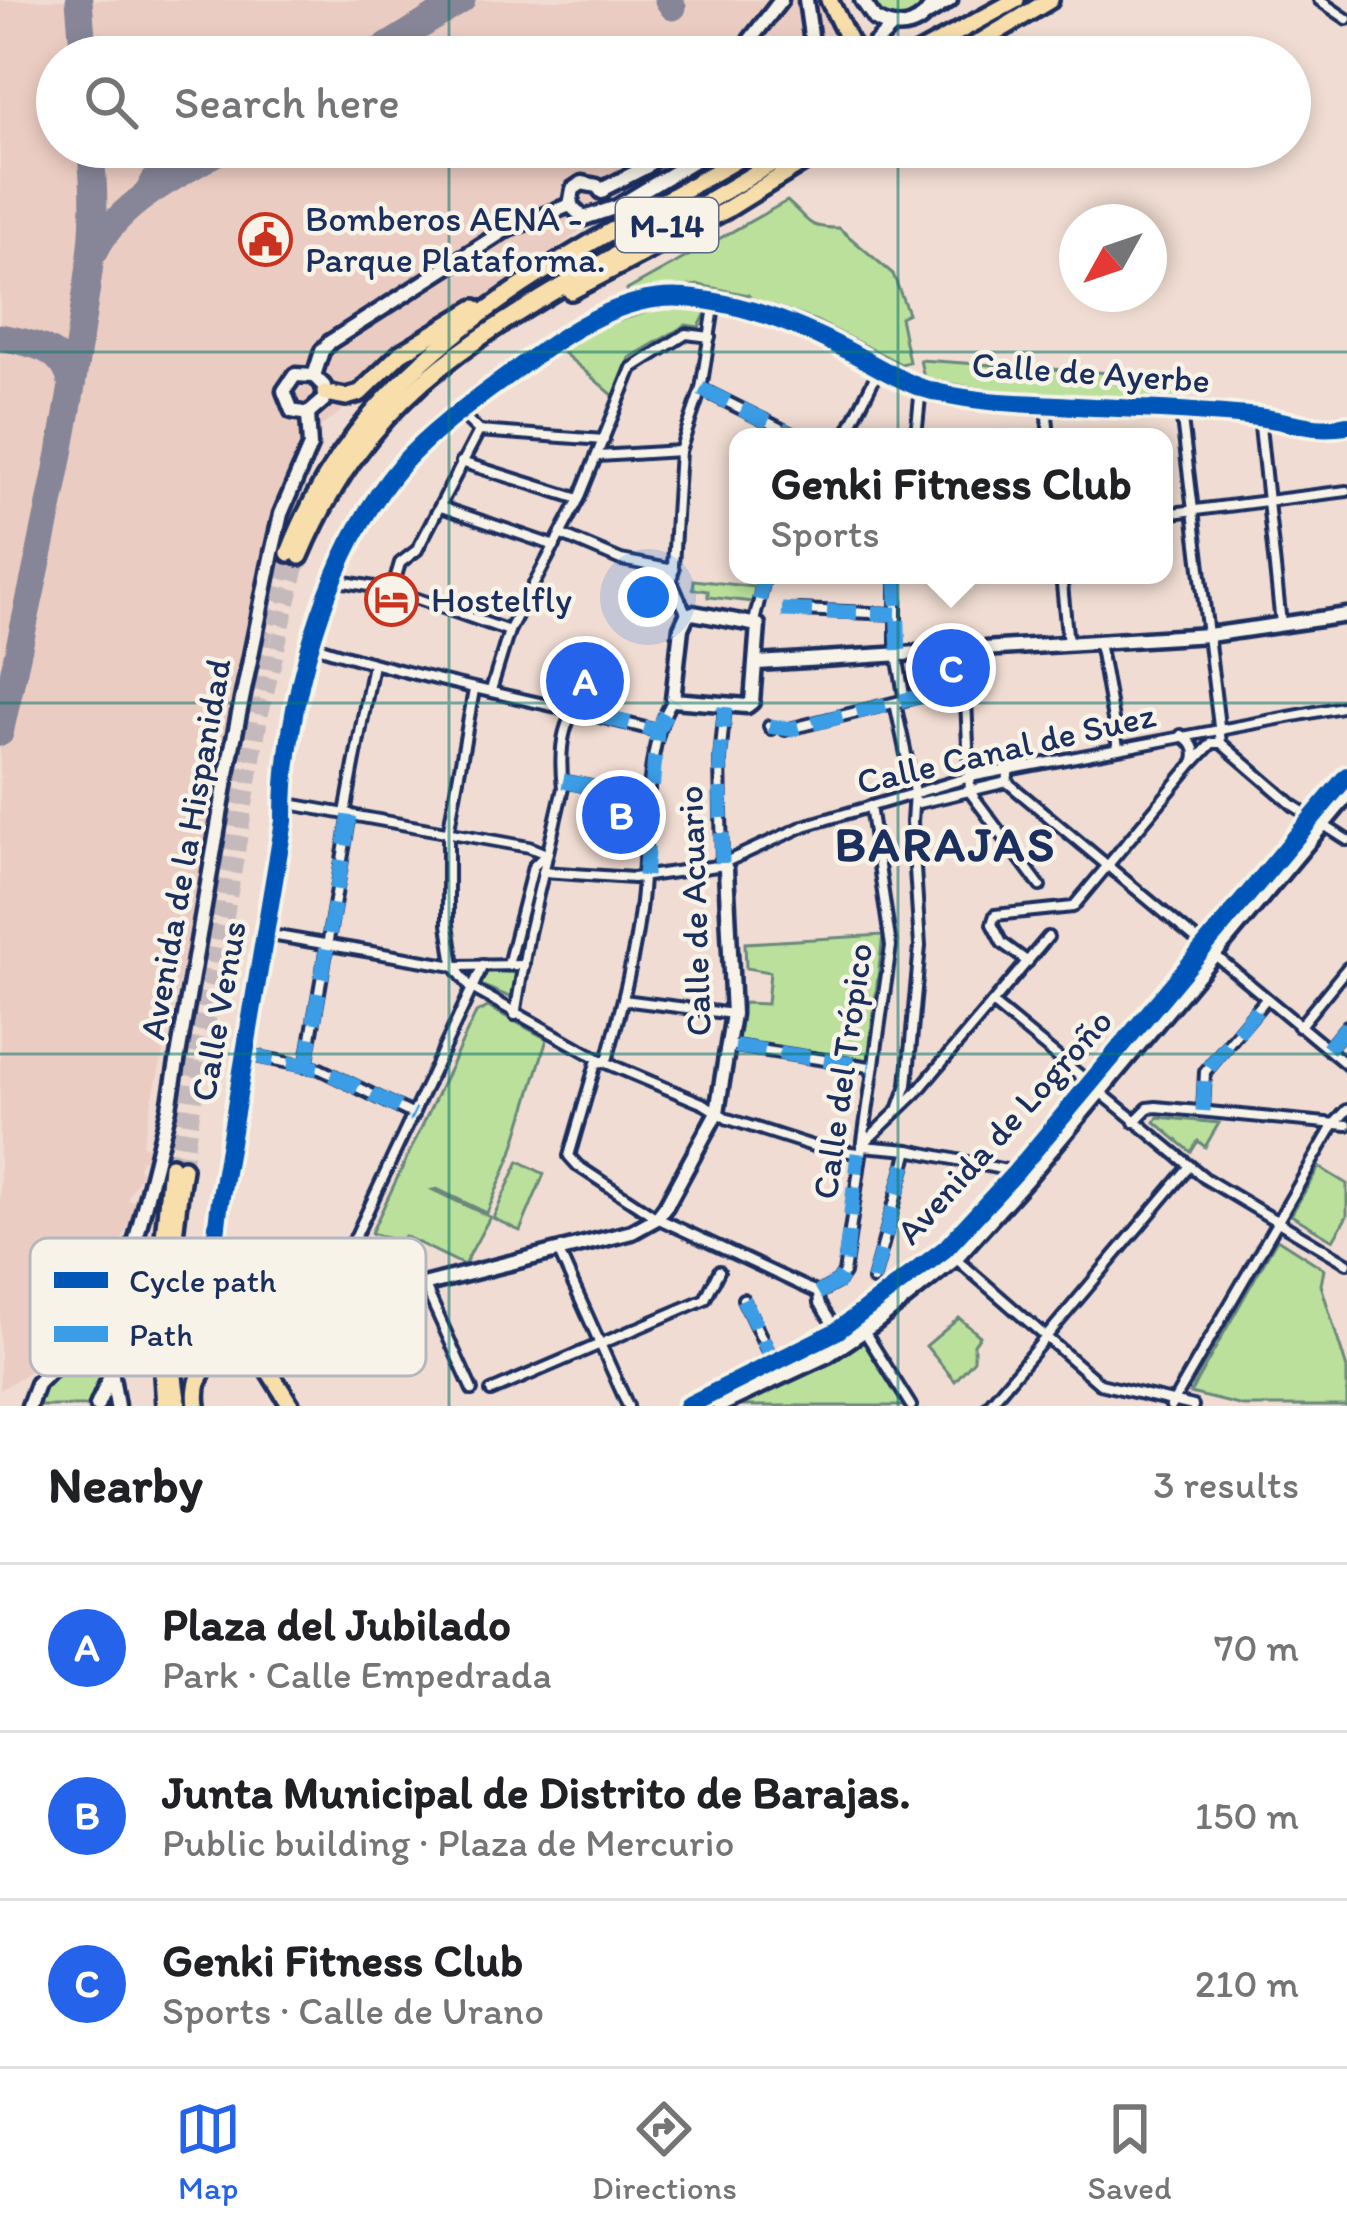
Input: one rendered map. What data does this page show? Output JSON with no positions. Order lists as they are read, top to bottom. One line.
{"streets":{"highway":["M-14"],"street":["Calle de Ayerbe","Calle Canal de Suez","Avenida de la Hispanidad","Calle de Acuario","Calle Venus","Calle del Trópico","Avenida de Logroño"]},"crossings":[["Calle de Ayerbe","Calle Venus"],["Calle Canal de Suez","Calle de Acuario"],["Calle Canal de Suez","Calle del Trópico"]],"districts":["BARAJAS"],"places":{"public building":["Bomberos AENA - Parque Plataforma."],"hotel":["Hostelfly"]},"legend":["Cycle path","Path"],"north":"bottom left","page":{"search":"Search here","popup":["Genki Fitness Club","Sports"],"pins":["C","A","B"],"heading":["Nearby","3 results"],"list":[{"mark":"A","name":"Plaza del Jubilado","note":"Park · Calle Empedrada","value":"70 m"},{"mark":"B","name":"Junta Municipal de Distrito de Barajas.","note":"Public building · Plaza de Mercurio","value":"150 m"},{"mark":"C","name":"Genki Fitness Club","note":"Sports · Calle de Urano","value":"210 m"}],"nav":["Map","Directions","Saved"]}}
